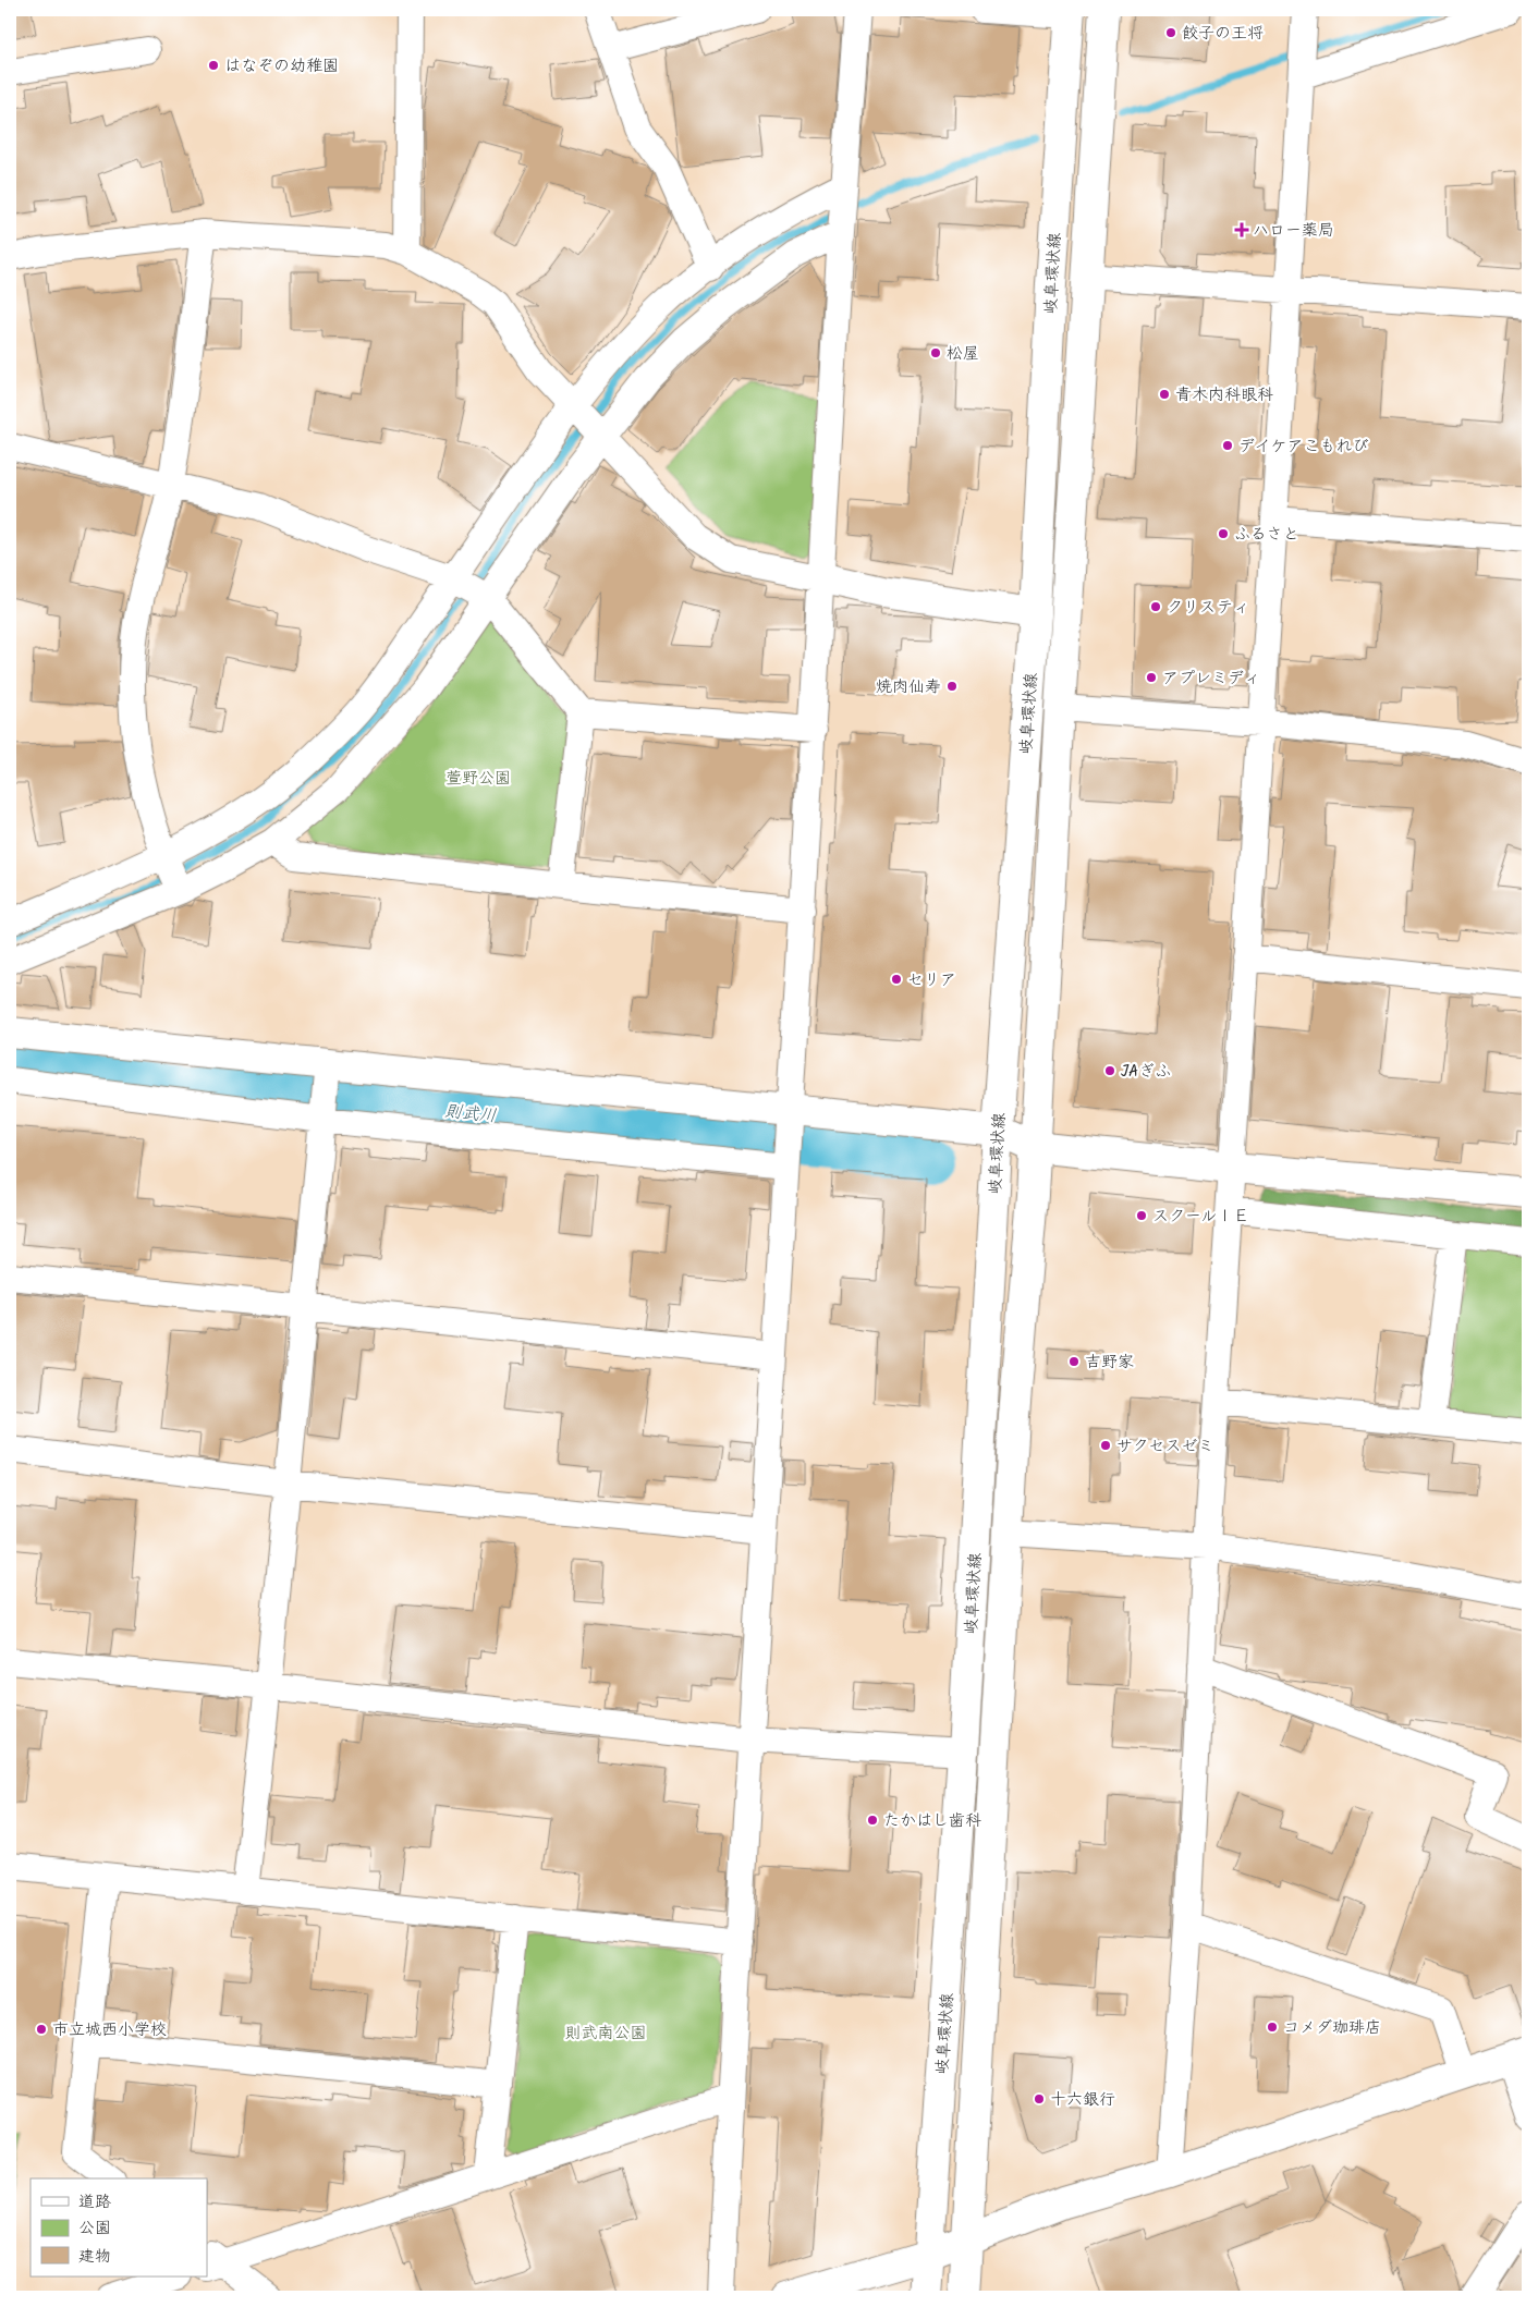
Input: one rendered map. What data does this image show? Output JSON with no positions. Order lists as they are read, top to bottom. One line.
{"streets":{"main road":["岐阜環状線"]},"water":["則武川"],"parks":["萱野公園","則武南公園"],"places":{"other":["餃子の王将","はなぞの幼稚園","松屋","青木内科眼科","デイケアこもれび","ふるさと","クリスティ","アプレミディ","焼肉仙寿","セリア","JAぎふ","スクールＩＥ","吉野家","サクセスゼミ","たかはし歯科","コメダ珈琲店","市立城西小学校","十六銀行"],"health":["ハロー薬局"]},"legend":["道路","公園","建物"]}
